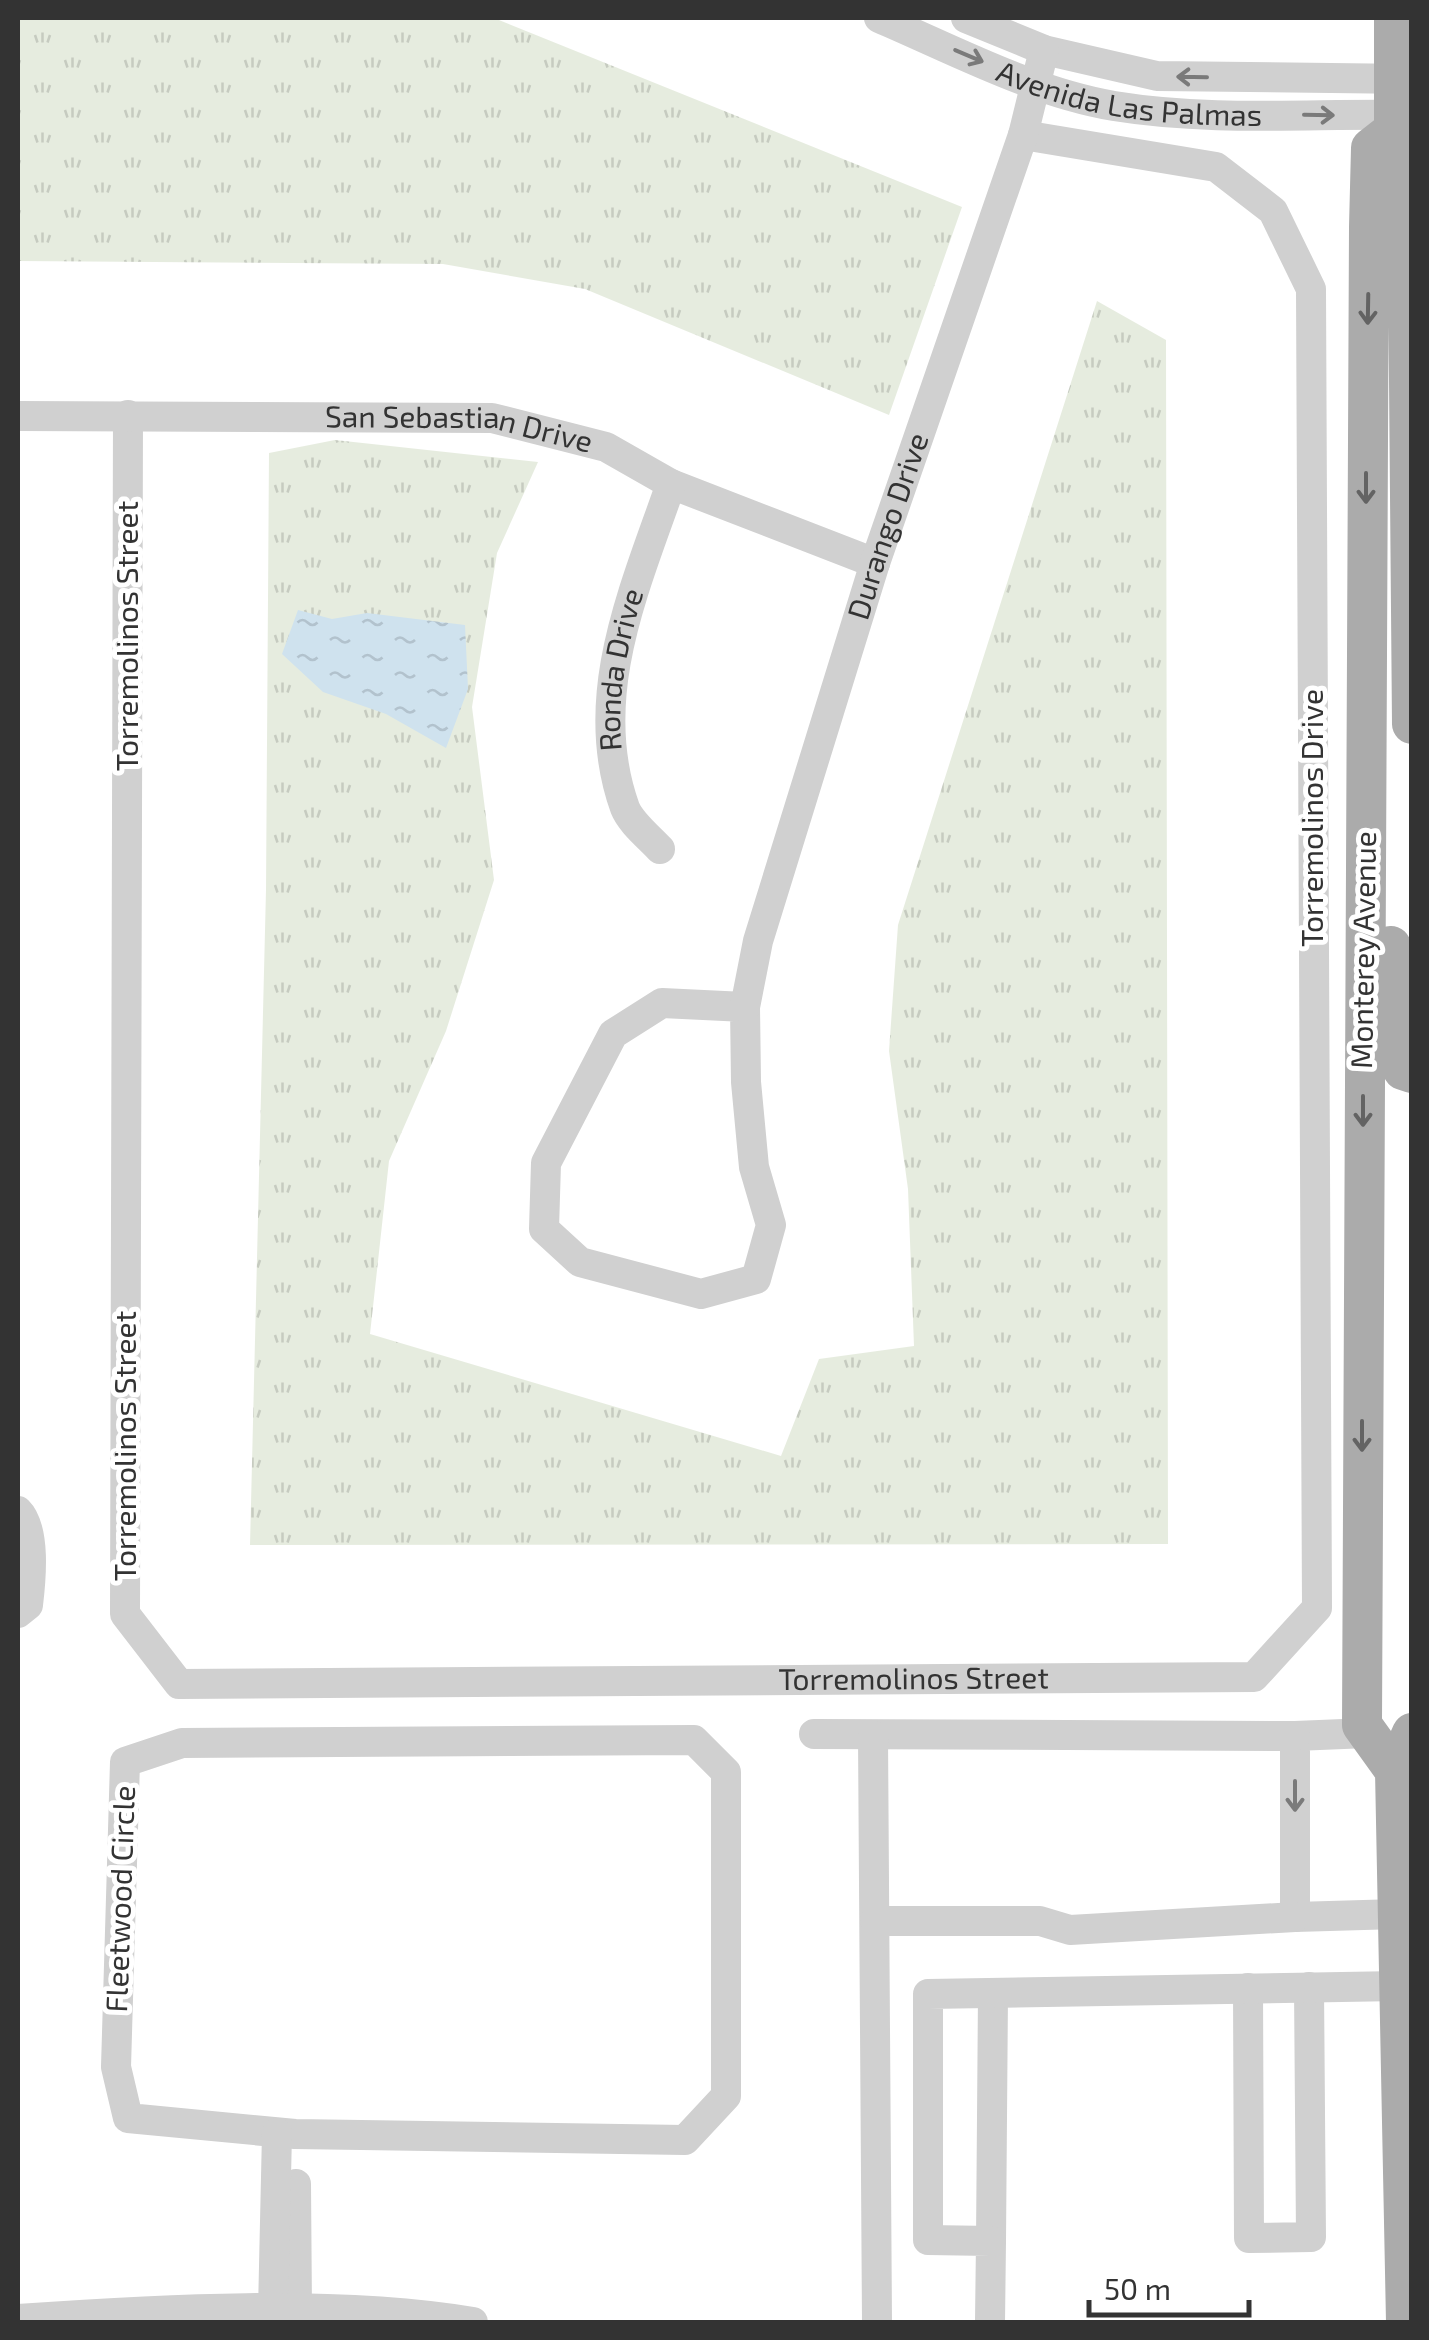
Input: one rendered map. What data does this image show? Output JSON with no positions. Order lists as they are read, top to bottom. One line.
{"streets":{"main road":["Monterey Avenue"],"street":["Avenida Las Palmas","San Sebastian Drive","Durango Drive","Torremolinos Street","Ronda Drive","Torremolinos Drive","Fleetwood Circle"]},"crossings":[["Avenida Las Palmas","Durango Drive"],["Avenida Las Palmas","Monterey Avenue"],["San Sebastian Drive","Durango Drive"],["San Sebastian Drive","Torremolinos Street"],["San Sebastian Drive","Ronda Drive"],["Durango Drive","Torremolinos Drive"],["Torremolinos Street","Torremolinos Drive"]],"scale_bar":"50 m"}
